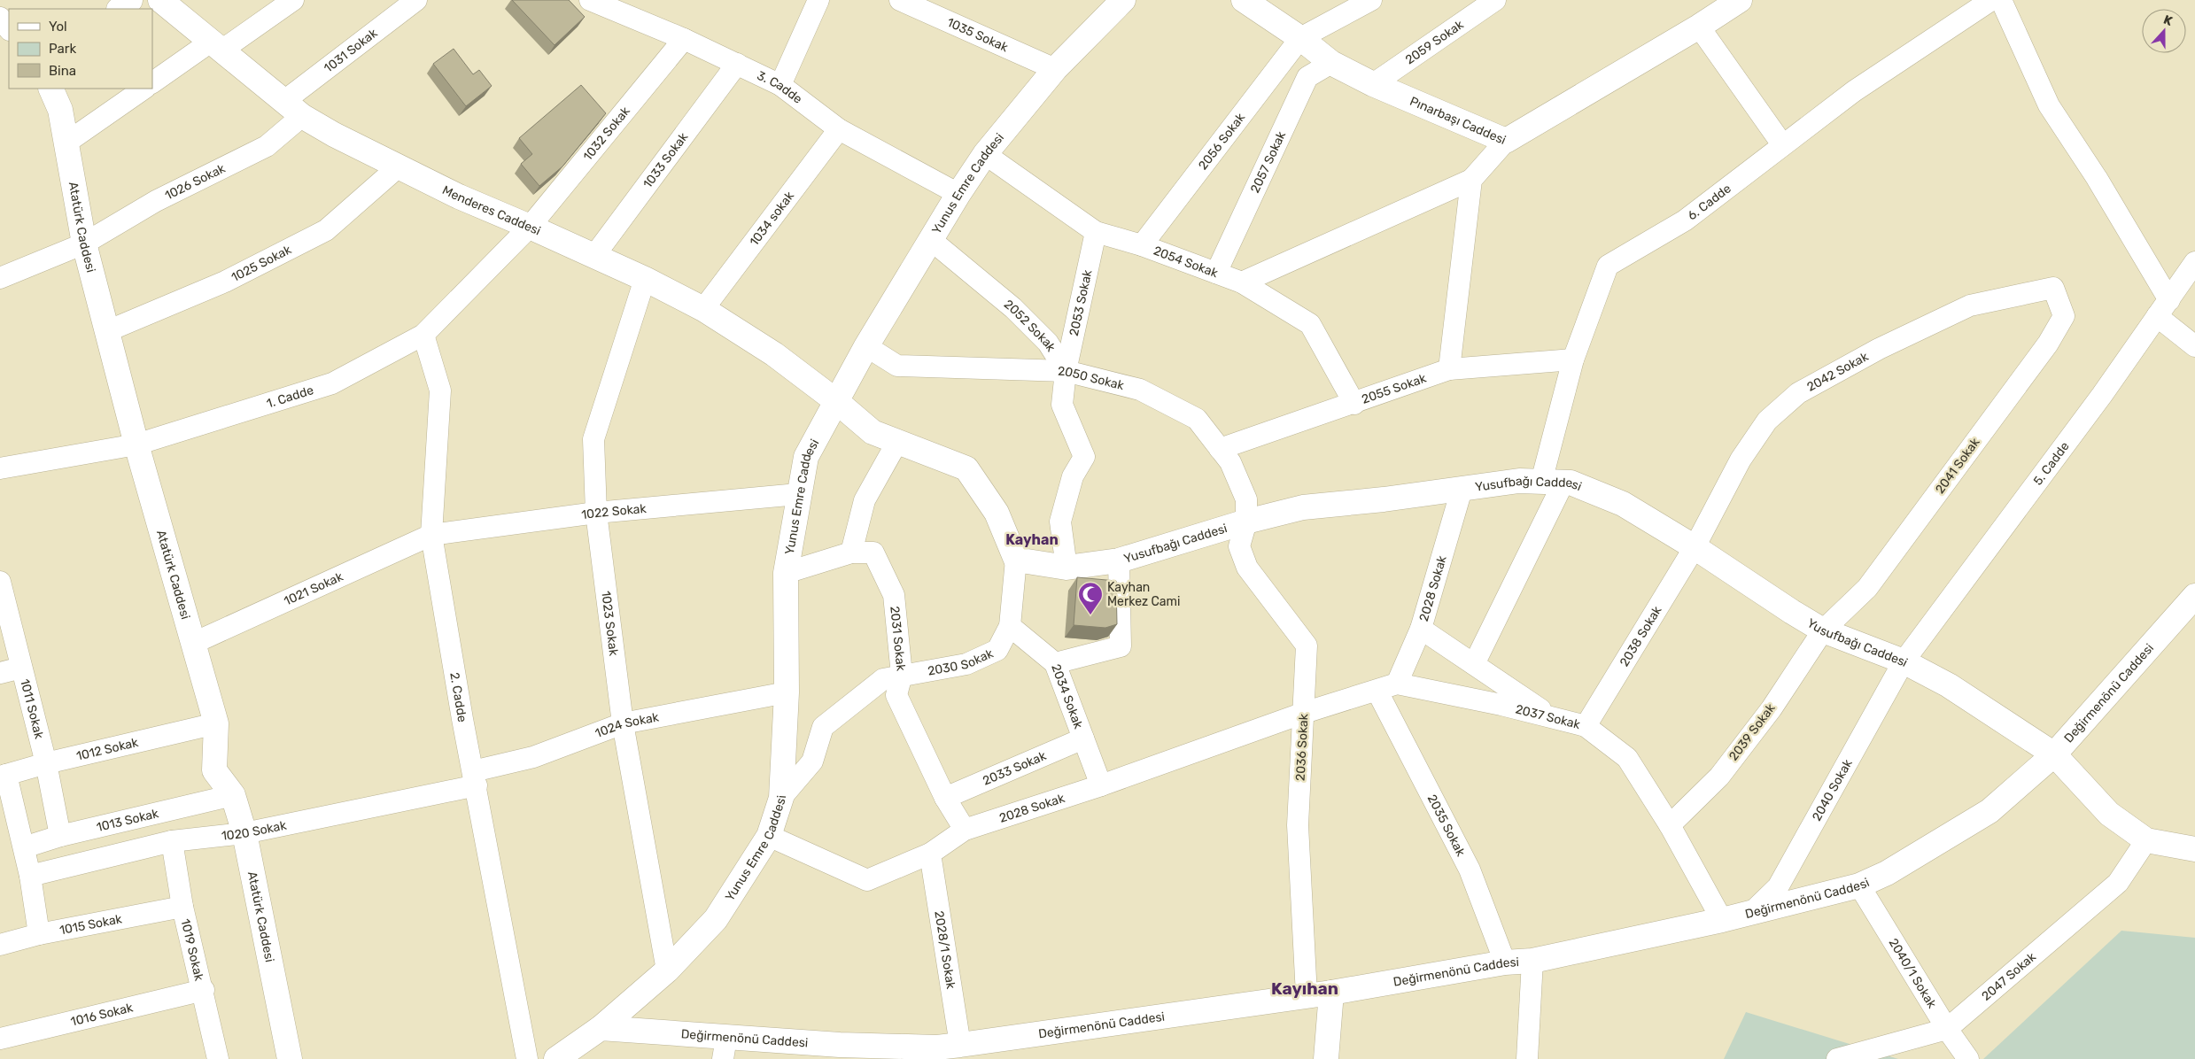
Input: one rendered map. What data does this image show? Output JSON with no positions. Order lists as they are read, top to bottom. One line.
{"streets":{"street":["1035 Sokak","2059 Sokak","1031 Sokak","3. Cadde","Pınarbaşı Caddesi","1032 Sokak","2056 Sokak","1033 Sokak","2057 Sokak","1026 Sokak","Yunus Emre Caddesi","6. Cadde","Menderes Caddesi","1034 sokak","Atatürk Caddesi","2054 Sokak","1025 Sokak","2053 Sokak","2052 Sokak","2042 Sokak","2050 Sokak","2055 Sokak","1. Cadde","5. Cadde","2041 Sokak","Yusufbağı Caddesi","1022 Sokak","2028 Sokak","1021 Sokak","1023 Sokak","2038 Sokak","2031 Sokak","2030 Sokak","Değirmenönü Caddesi","2. Cadde","2034 Sokak","1011 Sokak","2037 Sokak","1024 Sokak","2039 Sokak","2036 Sokak","1012 Sokak","2033 Sokak","2040 Sokak","1013 Sokak","2035 Sokak","1020 Sokak","1015 Sokak","2028/1 Sokak","1019 Sokak","2040/1 Sokak","2047 Sokak","1016 Sokak"]},"crossings":[["1035 Sokak","Yunus Emre Caddesi"],["2059 Sokak","Pınarbaşı Caddesi"],["1031 Sokak","1026 Sokak"],["1031 Sokak","Menderes Caddesi"],["3. Cadde","1032 Sokak"],["3. Cadde","1033 Sokak"],["3. Cadde","Yunus Emre Caddesi"],["3. Cadde","1034 sokak"],["Pınarbaşı Caddesi","2056 Sokak"],["Pınarbaşı Caddesi","2057 Sokak"],["1032 Sokak","Menderes Caddesi"],["1032 Sokak","1. Cadde"],["2056 Sokak","2054 Sokak"],["1033 Sokak","Menderes Caddesi"],["2057 Sokak","2054 Sokak"],["1026 Sokak","Menderes Caddesi"],["1026 Sokak","Atatürk Caddesi"],["Yunus Emre Caddesi","Menderes Caddesi"],["Yunus Emre Caddesi","2054 Sokak"],["Yunus Emre Caddesi","2052 Sokak"],["Yunus Emre Caddesi","2050 Sokak"],["Yunus Emre Caddesi","1022 Sokak"],["Yunus Emre Caddesi","2028 Sokak"],["Yunus Emre Caddesi","1023 Sokak"],["Yunus Emre Caddesi","2031 Sokak"],["Yunus Emre Caddesi","2030 Sokak"],["Yunus Emre Caddesi","Değirmenönü Caddesi"],["Yunus Emre Caddesi","1024 Sokak"],["6. Cadde","2055 Sokak"],["6. Cadde","Yusufbağı Caddesi"],["Menderes Caddesi","1034 sokak"],["Menderes Caddesi","1025 Sokak"],["Menderes Caddesi","1. Cadde"],["Menderes Caddesi","1023 Sokak"],["Atatürk Caddesi","1025 Sokak"],["Atatürk Caddesi","1. Cadde"],["Atatürk Caddesi","1021 Sokak"],["Atatürk Caddesi","1012 Sokak"],["Atatürk Caddesi","1013 Sokak"],["Atatürk Caddesi","1020 Sokak"],["2054 Sokak","2053 Sokak"],["2054 Sokak","2055 Sokak"],["2053 Sokak","2052 Sokak"],["2053 Sokak","2050 Sokak"],["2052 Sokak","2050 Sokak"],["2042 Sokak","2041 Sokak"],["2042 Sokak","Yusufbağı Caddesi"],["2042 Sokak","2038 Sokak"],["2050 Sokak","2055 Sokak"],["2050 Sokak","Yusufbağı Caddesi"],["2050 Sokak","2036 Sokak"],["1. Cadde","2. Cadde"],["5. Cadde","Yusufbağı Caddesi"],["5. Cadde","2040 Sokak"],["2041 Sokak","Yusufbağı Caddesi"],["2041 Sokak","2039 Sokak"],["Yusufbağı Caddesi","2028 Sokak"],["Yusufbağı Caddesi","2038 Sokak"],["Yusufbağı Caddesi","2030 Sokak"],["Yusufbağı Caddesi","Değirmenönü Caddesi"],["Yusufbağı Caddesi","2039 Sokak"],["Yusufbağı Caddesi","2036 Sokak"],["Yusufbağı Caddesi","2040 Sokak"],["Yusufbağı Caddesi","2047 Sokak"],["1022 Sokak","1021 Sokak"],["1022 Sokak","1023 Sokak"],["1022 Sokak","2. Cadde"],["2028 Sokak","2031 Sokak"],["2028 Sokak","2034 Sokak"],["2028 Sokak","2037 Sokak"],["2028 Sokak","2036 Sokak"],["2028 Sokak","2035 Sokak"],["2028 Sokak","2028/1 Sokak"],["1021 Sokak","2. Cadde"],["1023 Sokak","1024 Sokak"],["2038 Sokak","2037 Sokak"],["2031 Sokak","2030 Sokak"],["2031 Sokak","2033 Sokak"],["2030 Sokak","2034 Sokak"],["Değirmenönü Caddesi","2037 Sokak"],["Değirmenönü Caddesi","2036 Sokak"],["Değirmenönü Caddesi","2040 Sokak"],["Değirmenönü Caddesi","2035 Sokak"],["Değirmenönü Caddesi","2028/1 Sokak"],["Değirmenönü Caddesi","2040/1 Sokak"],["2. Cadde","1024 Sokak"],["2. Cadde","1020 Sokak"],["2034 Sokak","2033 Sokak"],["1011 Sokak","1012 Sokak"],["1011 Sokak","1013 Sokak"],["2037 Sokak","2039 Sokak"],["2037 Sokak","2036 Sokak"],["2037 Sokak","2035 Sokak"],["1024 Sokak","1020 Sokak"],["1020 Sokak","1019 Sokak"],["1015 Sokak","1019 Sokak"],["1019 Sokak","1016 Sokak"],["2040/1 Sokak","2047 Sokak"]],"districts":["Kayhan","Kayıhan"],"places":{"mosque":["Kayhan Merkez Cami"]},"legend":["Yol","Park","Bina"],"north":"top"}
